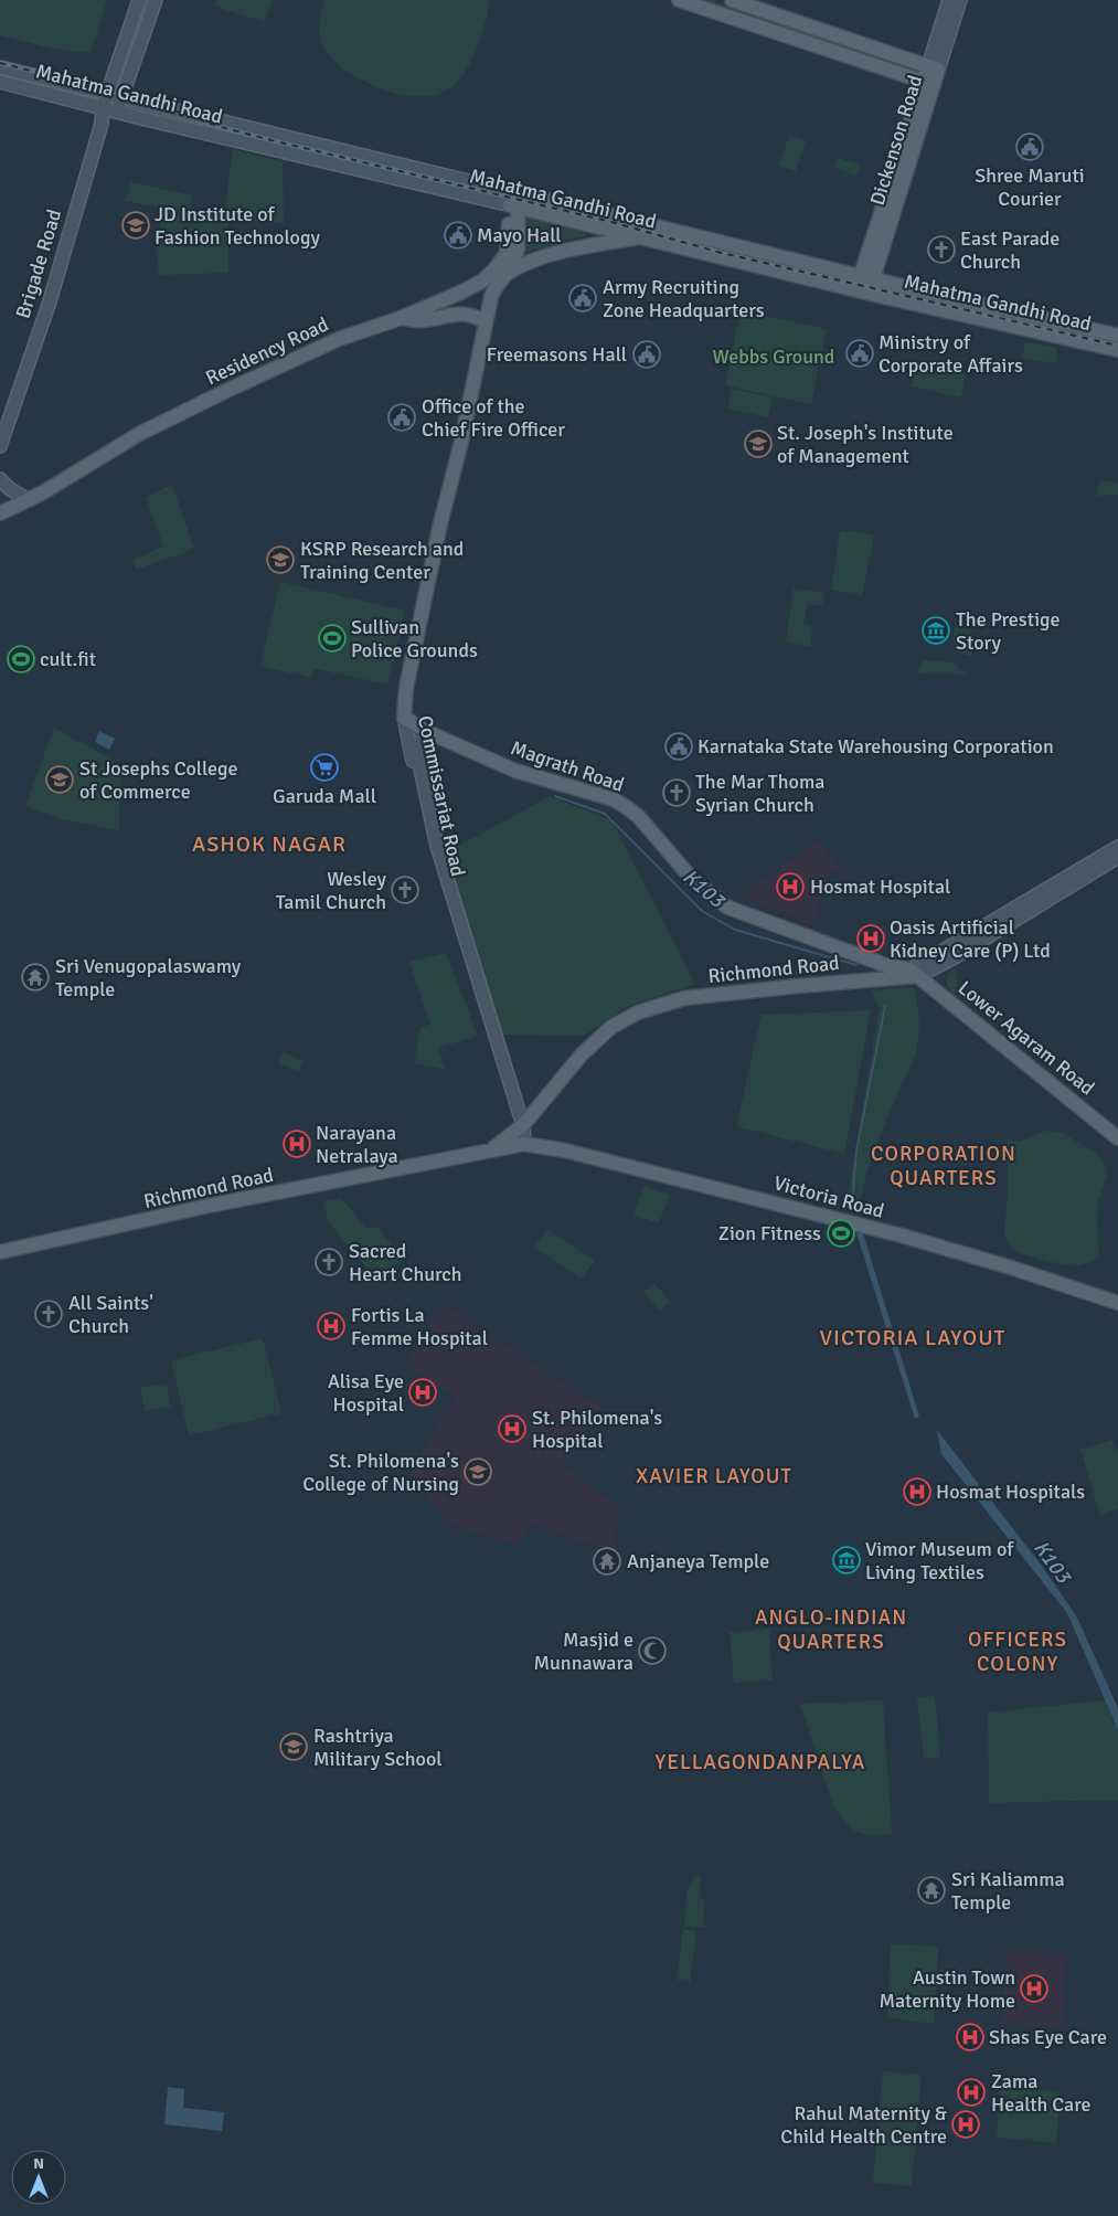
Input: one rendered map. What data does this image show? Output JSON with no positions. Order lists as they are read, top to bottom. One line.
{"streets":{"main road":["Mahatma Gandhi Road","Dickenson Road","Brigade Road","Residency Road","Magrath Road","Commissariat Road","Richmond Road","Lower Agaram Road","Victoria Road"]},"crossings":[["Mahatma Gandhi Road","Dickenson Road"],["Mahatma Gandhi Road","Brigade Road"],["Mahatma Gandhi Road","Residency Road"],["Mahatma Gandhi Road","Commissariat Road"],["Residency Road","Commissariat Road"],["Magrath Road","Commissariat Road"],["Magrath Road","Richmond Road"],["Magrath Road","Lower Agaram Road"],["Commissariat Road","Richmond Road"],["Commissariat Road","Victoria Road"],["Richmond Road","Lower Agaram Road"],["Richmond Road","Victoria Road"]],"districts":["ASHOK NAGAR","CORPORATION QUARTERS","VICTORIA LAYOUT","XAVIER LAYOUT","ANGLO-INDIAN QUARTERS","OFFICERS COLONY","YELLAGONDANPALYA"],"water":["K103"],"parks":["Webbs Ground"],"places":{"public building":["Shree Maruti Courier","Mayo Hall","Army Recruiting Zone Headquarters","Ministry of Corporate Affairs","Freemasons Hall","Office of the Chief Fire Officer","Karnataka State Warehousing Corporation"],"school or university":["JD Institute of Fashion Technology","St. Joseph's Institute of Management","KSRP Research and Training Center","St Josephs College of Commerce","St. Philomena's College of Nursing","Rashtriya Military School"],"church":["East Parade Church","The Mar Thoma Syrian Church","Wesley Tamil Church","Sacred Heart Church","All Saints' Church"],"museum":["The Prestige Story","Vimor Museum of Living Textiles"],"sports":["Sullivan Police Grounds","cult.fit","Zion Fitness"],"supermarket":["Garuda Mall"],"hospital":["Hosmat Hospital","Oasis Artificial Kidney Care (P) Ltd","Narayana Netralaya","Fortis La Femme Hospital","Alisa Eye Hospital","St. Philomena's Hospital","Hosmat Hospitals","Austin Town Maternity Home","Shas Eye Care","Zama Health Care","Rahul Maternity & Child Health Centre"],"temple":["Sri Venugopalaswamy Temple","Anjaneya Temple","Sri Kaliamma Temple"],"mosque":["Masjid e Munnawara"]},"north":"top"}
